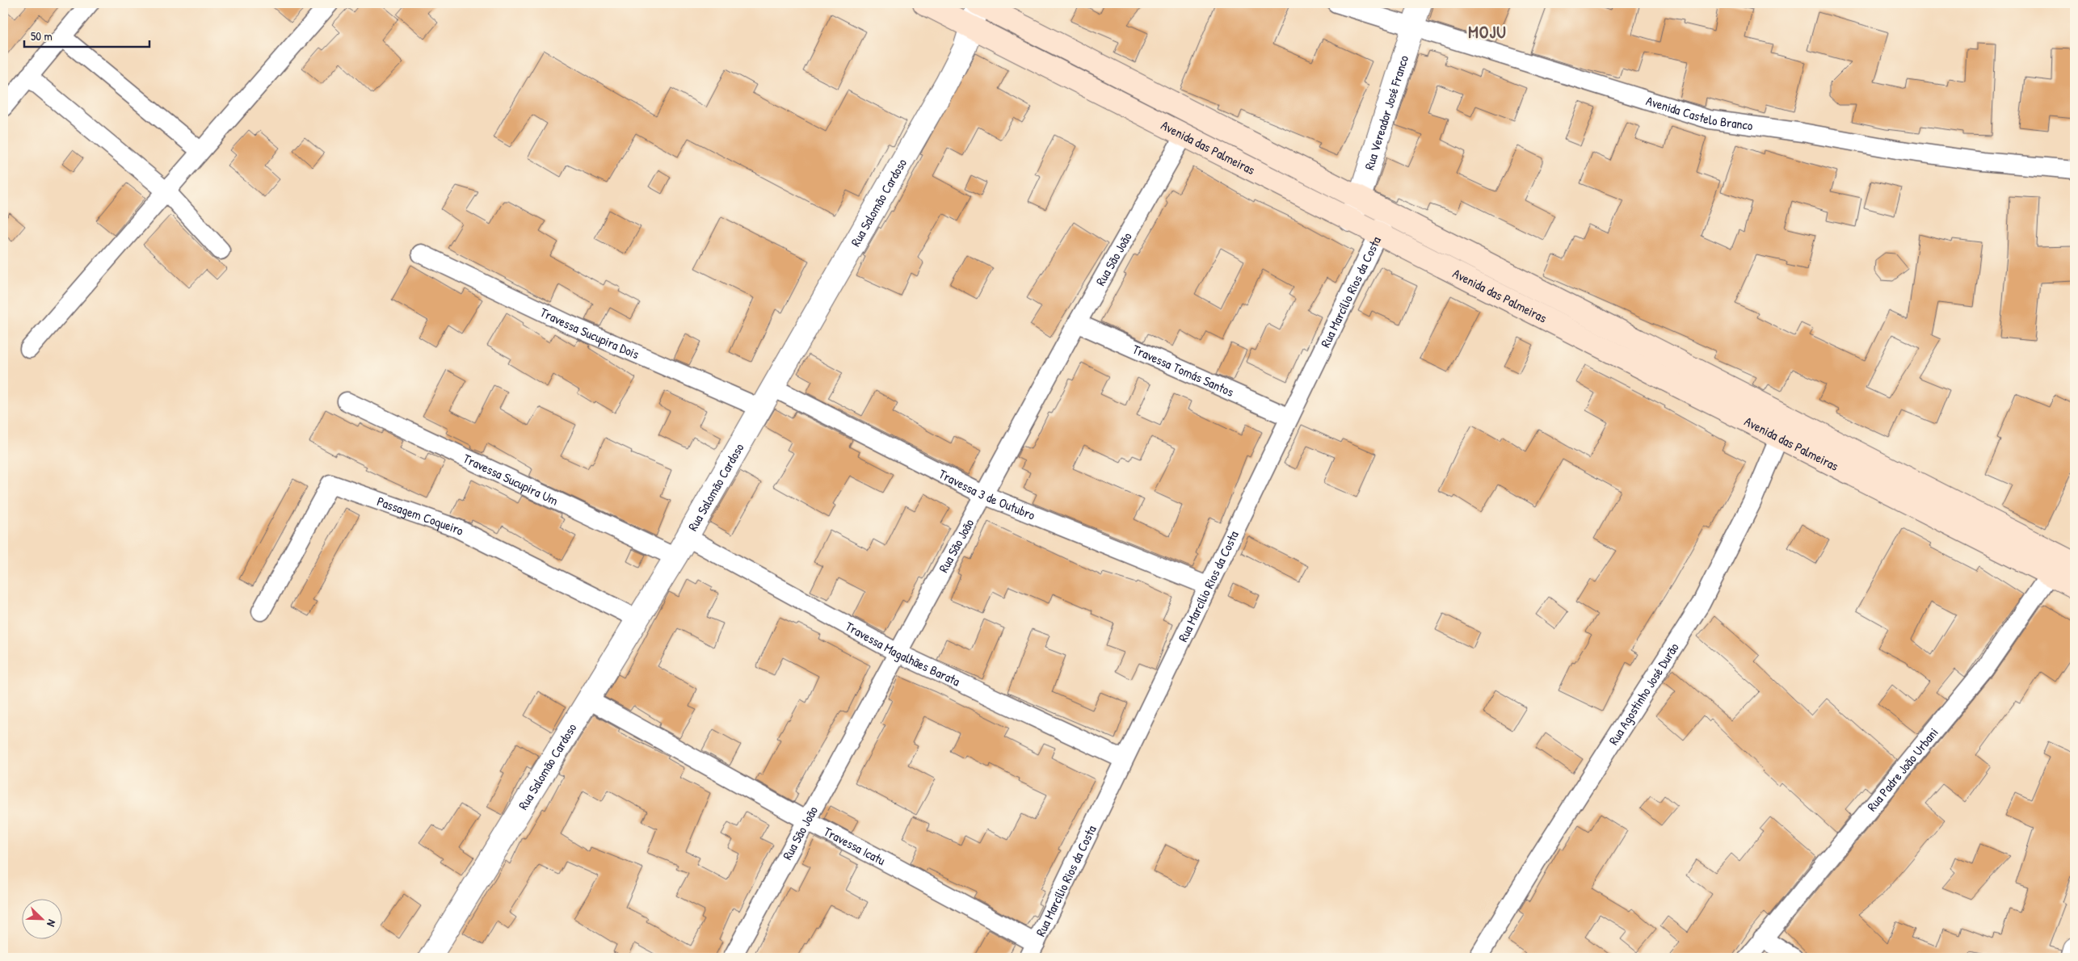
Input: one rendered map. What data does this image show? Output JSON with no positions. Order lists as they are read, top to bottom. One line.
{"streets":{"main road":["Avenida das Palmeiras"],"street":["Rua Vereador José Franco","Avenida Castelo Branco","Rua Salomão Cardoso","Rua São João","Rua Marcílio Rios da Costa","Travessa Sucupira Dois","Travessa Tomás Santos","Travessa Sucupira Um","Travessa 3 de Outubro","Passagem Coqueiro","Travessa Magalhães Barata","Rua Agostinho José Durão","Rua Padre João Urbani","Travessa Icatu"]},"crossings":[["Rua Vereador José Franco","Avenida Castelo Branco"],["Rua Vereador José Franco","Avenida das Palmeiras"],["Avenida das Palmeiras","Rua Salomão Cardoso"],["Avenida das Palmeiras","Rua São João"],["Avenida das Palmeiras","Rua Marcílio Rios da Costa"],["Avenida das Palmeiras","Rua Agostinho José Durão"],["Avenida das Palmeiras","Rua Padre João Urbani"],["Rua Salomão Cardoso","Travessa Sucupira Dois"],["Rua Salomão Cardoso","Travessa Sucupira Um"],["Rua Salomão Cardoso","Travessa 3 de Outubro"],["Rua Salomão Cardoso","Passagem Coqueiro"],["Rua Salomão Cardoso","Travessa Magalhães Barata"],["Rua Salomão Cardoso","Travessa Icatu"],["Rua São João","Travessa Tomás Santos"],["Rua São João","Travessa 3 de Outubro"],["Rua São João","Travessa Magalhães Barata"],["Rua São João","Travessa Icatu"],["Rua Marcílio Rios da Costa","Travessa Tomás Santos"],["Rua Marcílio Rios da Costa","Travessa 3 de Outubro"],["Rua Marcílio Rios da Costa","Travessa Magalhães Barata"],["Rua Marcílio Rios da Costa","Travessa Icatu"]],"districts":["MOJU"],"scale_bar":"50 m","north":"bottom right"}
